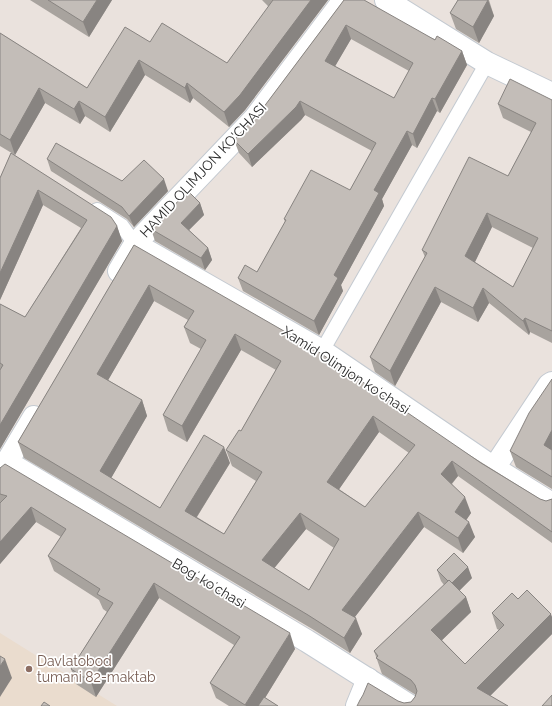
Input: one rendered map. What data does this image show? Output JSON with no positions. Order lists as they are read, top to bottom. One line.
{"streets":{"street":["HAMID OLIMJON KO'CHASI","Xamid Olimjon koʻchasi","Bogʻ koʻchasi"]},"crossings":[["HAMID OLIMJON KO'CHASI","Xamid Olimjon koʻchasi"]],"places":["Davlatobod tumani 82-maktab"]}
